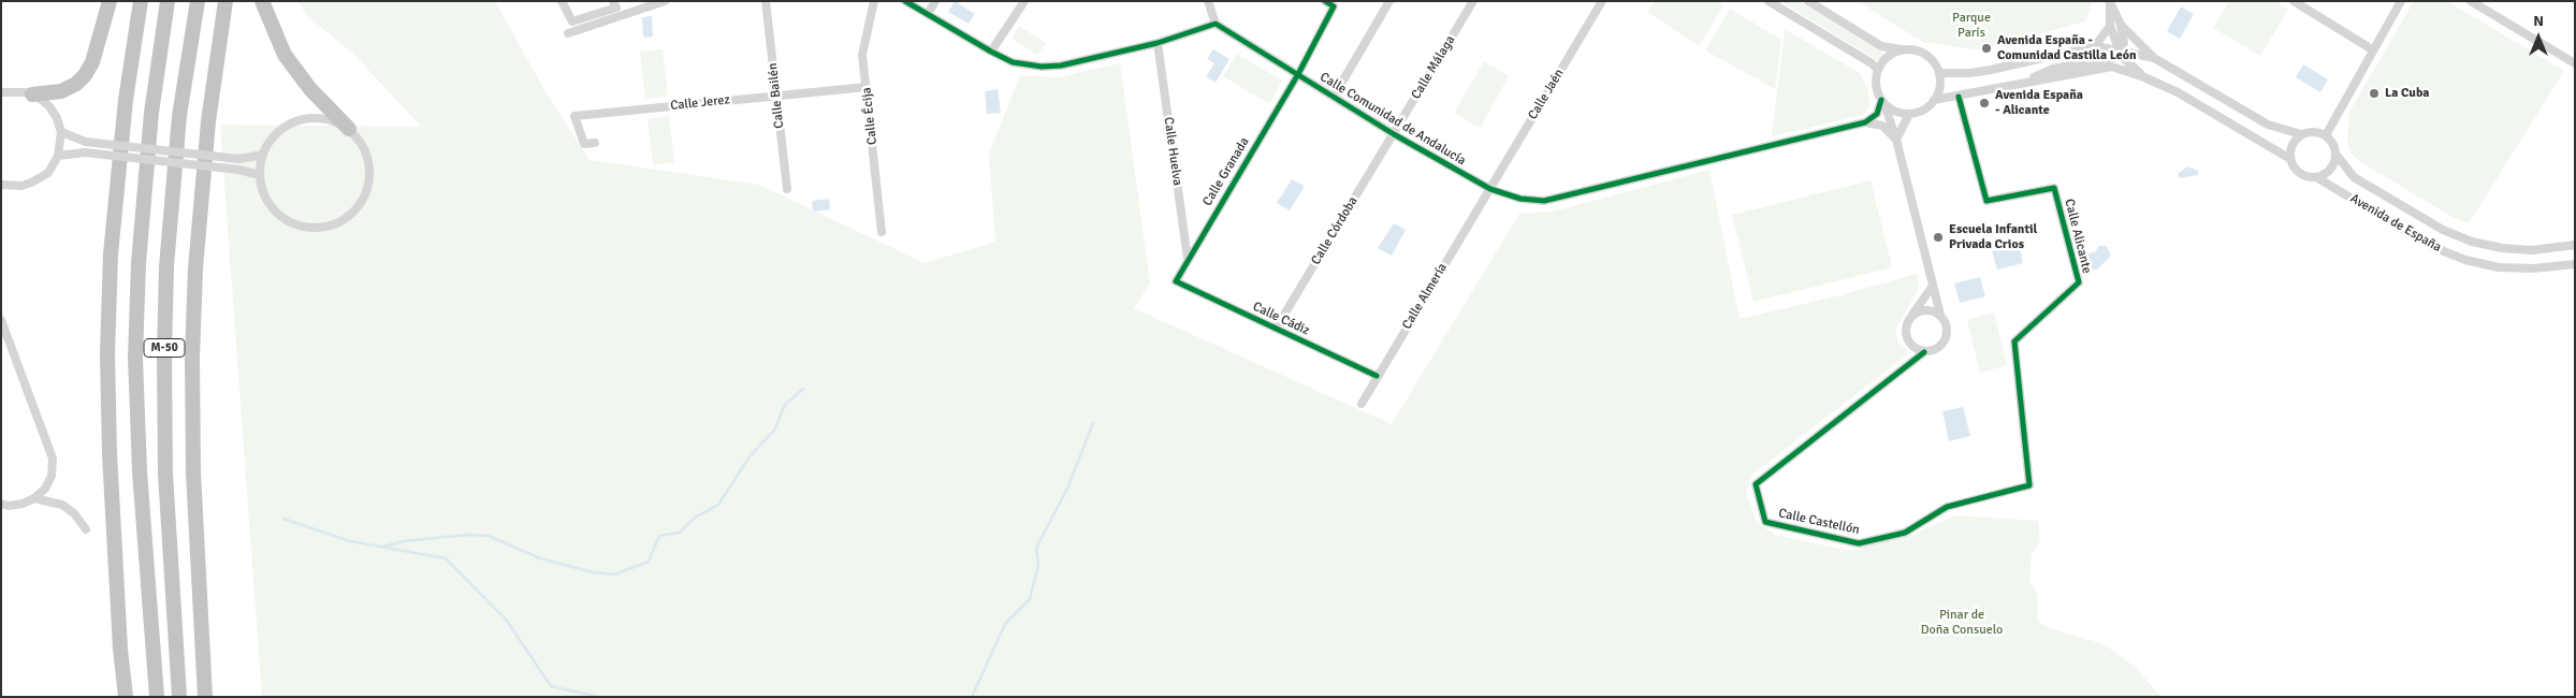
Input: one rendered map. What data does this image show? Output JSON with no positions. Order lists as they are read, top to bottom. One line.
{"streets":{"highway":["M-50"],"street":["Calle Málaga","Calle Jaén","Calle Bailén","Calle Jerez","Calle Écija","Calle Comunidad de Andalucía","Calle Huelva","Calle Granada","Avenida de España","Calle Córdoba","Calle Alicante","Calle Almería","Calle Cádiz","Calle Castellón"]},"crossings":[["Calle Málaga","Calle Comunidad de Andalucía"],["Calle Málaga","Calle Córdoba"],["Calle Jaén","Calle Comunidad de Andalucía"],["Calle Jaén","Calle Almería"],["Calle Bailén","Calle Jerez"],["Calle Jerez","Calle Écija"],["Calle Comunidad de Andalucía","Calle Granada"],["Calle Comunidad de Andalucía","Calle Córdoba"],["Calle Comunidad de Andalucía","Calle Almería"],["Calle Huelva","Calle Granada"],["Calle Granada","Calle Cádiz"],["Calle Córdoba","Calle Cádiz"],["Calle Alicante","Calle Castellón"],["Calle Almería","Calle Cádiz"]],"parks":["Parque París","Pinar de Doña Consuelo"],"places":["Avenida España - Comunidad Castilla León","La Cuba","Avenida España - Alicante","Escuela Infantil Privada Crios"],"north":"top"}
